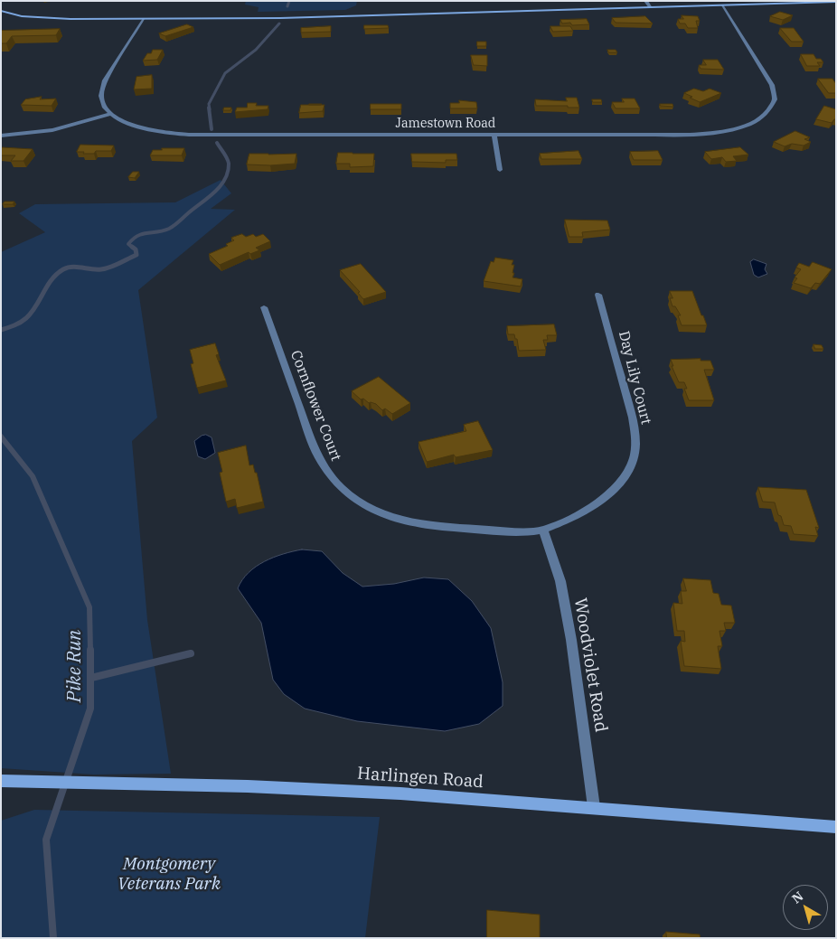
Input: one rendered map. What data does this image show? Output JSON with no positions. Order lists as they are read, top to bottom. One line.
{"streets":{"street":["Jamestown Road","Day Lily Court","Cornflower Court","Woodviolet Road","Harlingen Road"]},"crossings":[["Day Lily Court","Cornflower Court"],["Day Lily Court","Woodviolet Road"],["Cornflower Court","Woodviolet Road"],["Woodviolet Road","Harlingen Road"]],"water":["Pike Run"],"parks":["Montgomery Veterans Park"],"north":"top left"}
